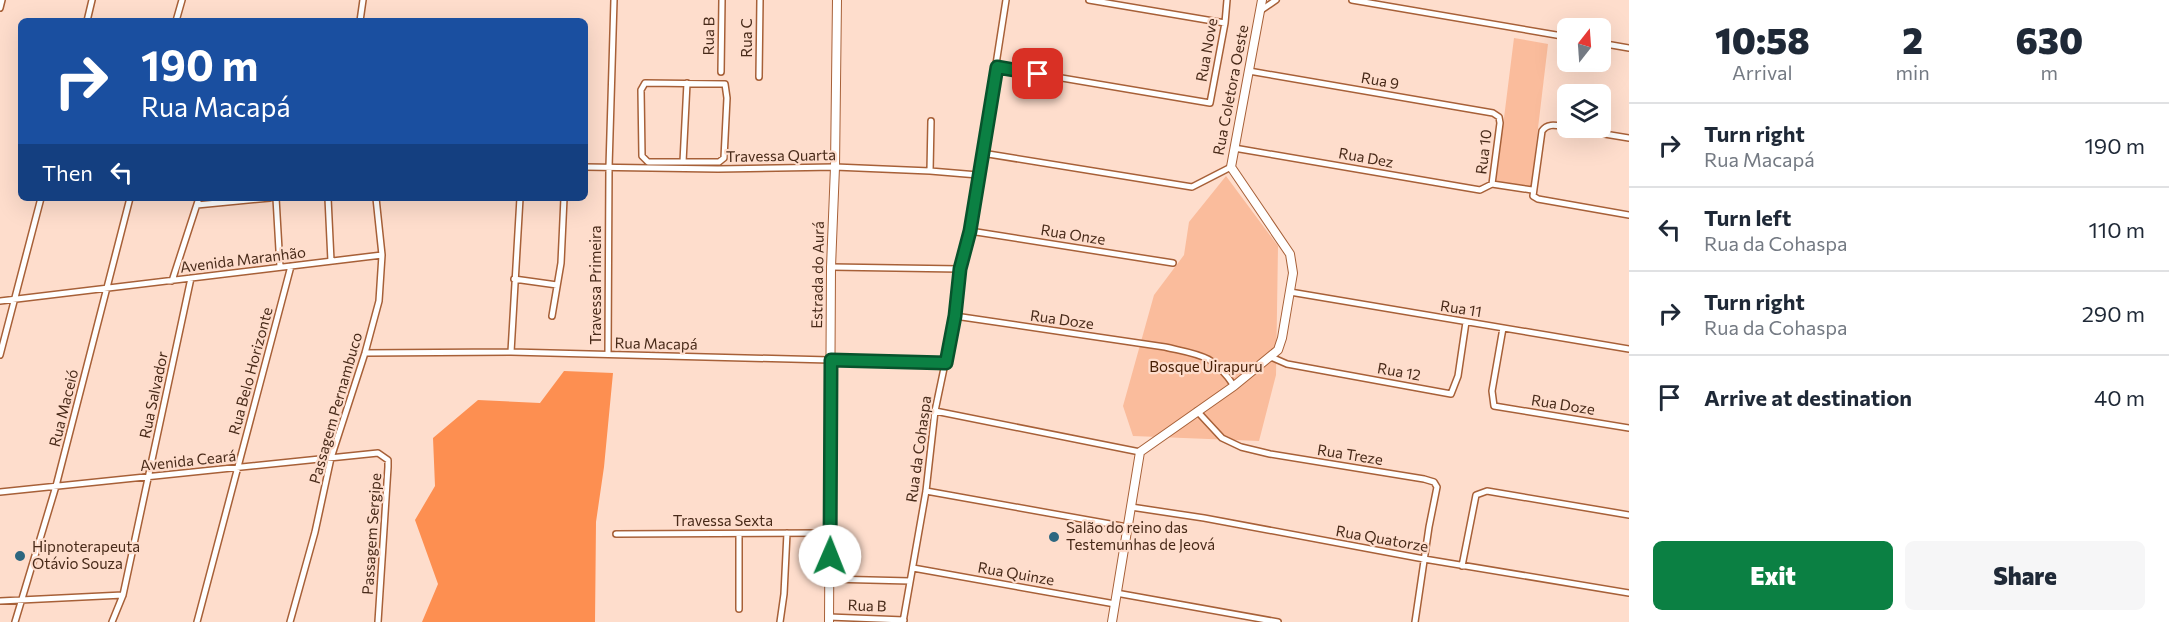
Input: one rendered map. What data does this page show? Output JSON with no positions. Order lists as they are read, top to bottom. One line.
{"streets":{"street":["Rua B","Rua C","Rua Nove","Rua 9","Rua Coletora Oeste","Rua 10","Travessa Quarta","Rua Dez","Rua Onze","Avenida Maranhão","Estrada do Aurá","Travessa Primeira","Rua 11","Rua Doze","Rua Macapá","Rua Belo Horizonte","Rua 12","Rua Salvador","Rua Maceió","Passagem Pernambuco","Rua da Cohaspa","Rua Treze","Avenida Ceará","Travessa Sexta","Passagem Sergipe","Rua Quatorze","Rua Quinze"]},"crossings":[["Rua B","Estrada do Aurá"],["Rua B","Rua da Cohaspa"],["Rua Nove","Rua da Cohaspa"],["Rua 9","Rua Coletora Oeste"],["Rua 9","Rua 10"],["Rua Coletora Oeste","Rua Dez"],["Rua Coletora Oeste","Rua 11"],["Rua Coletora Oeste","Rua Doze"],["Rua Coletora Oeste","Rua 12"],["Rua Coletora Oeste","Rua Treze"],["Rua 10","Rua Dez"],["Travessa Quarta","Estrada do Aurá"],["Travessa Quarta","Travessa Primeira"],["Travessa Quarta","Rua da Cohaspa"],["Rua Onze","Rua da Cohaspa"],["Avenida Maranhão","Rua Belo Horizonte"],["Avenida Maranhão","Rua Salvador"],["Avenida Maranhão","Rua Maceió"],["Avenida Maranhão","Passagem Pernambuco"],["Estrada do Aurá","Rua Macapá"],["Estrada do Aurá","Travessa Sexta"],["Travessa Primeira","Rua Macapá"],["Rua 11","Rua Doze"],["Rua 11","Rua 12"],["Rua Doze","Rua da Cohaspa"],["Rua Macapá","Passagem Pernambuco"],["Rua Macapá","Rua da Cohaspa"],["Rua Belo Horizonte","Avenida Ceará"],["Rua Salvador","Avenida Ceará"],["Rua Maceió","Avenida Ceará"],["Passagem Pernambuco","Avenida Ceará"],["Rua da Cohaspa","Rua Quinze"],["Rua Treze","Rua Quatorze"],["Avenida Ceará","Passagem Sergipe"]],"parks":["Bosque Uirapuru"],"places":["Salão do reino das Testemunhas de Jeová","Hipnoterapeuta Otávio Souza"],"north":"top","page":{"eta":["10:58","Arrival","2","min","630","m"],"turn":["190 m","Rua Macapá"],"list":[{"name":"Turn right","note":"Rua Macapá","value":"190 m"},{"name":"Turn left","note":"Rua da Cohaspa","value":"110 m"},{"name":"Turn right","note":"Rua da Cohaspa","value":"290 m"},{"name":"Arrive at destination","value":"40 m"}],"then":"Then","buttons":["Exit","Share"]}}
